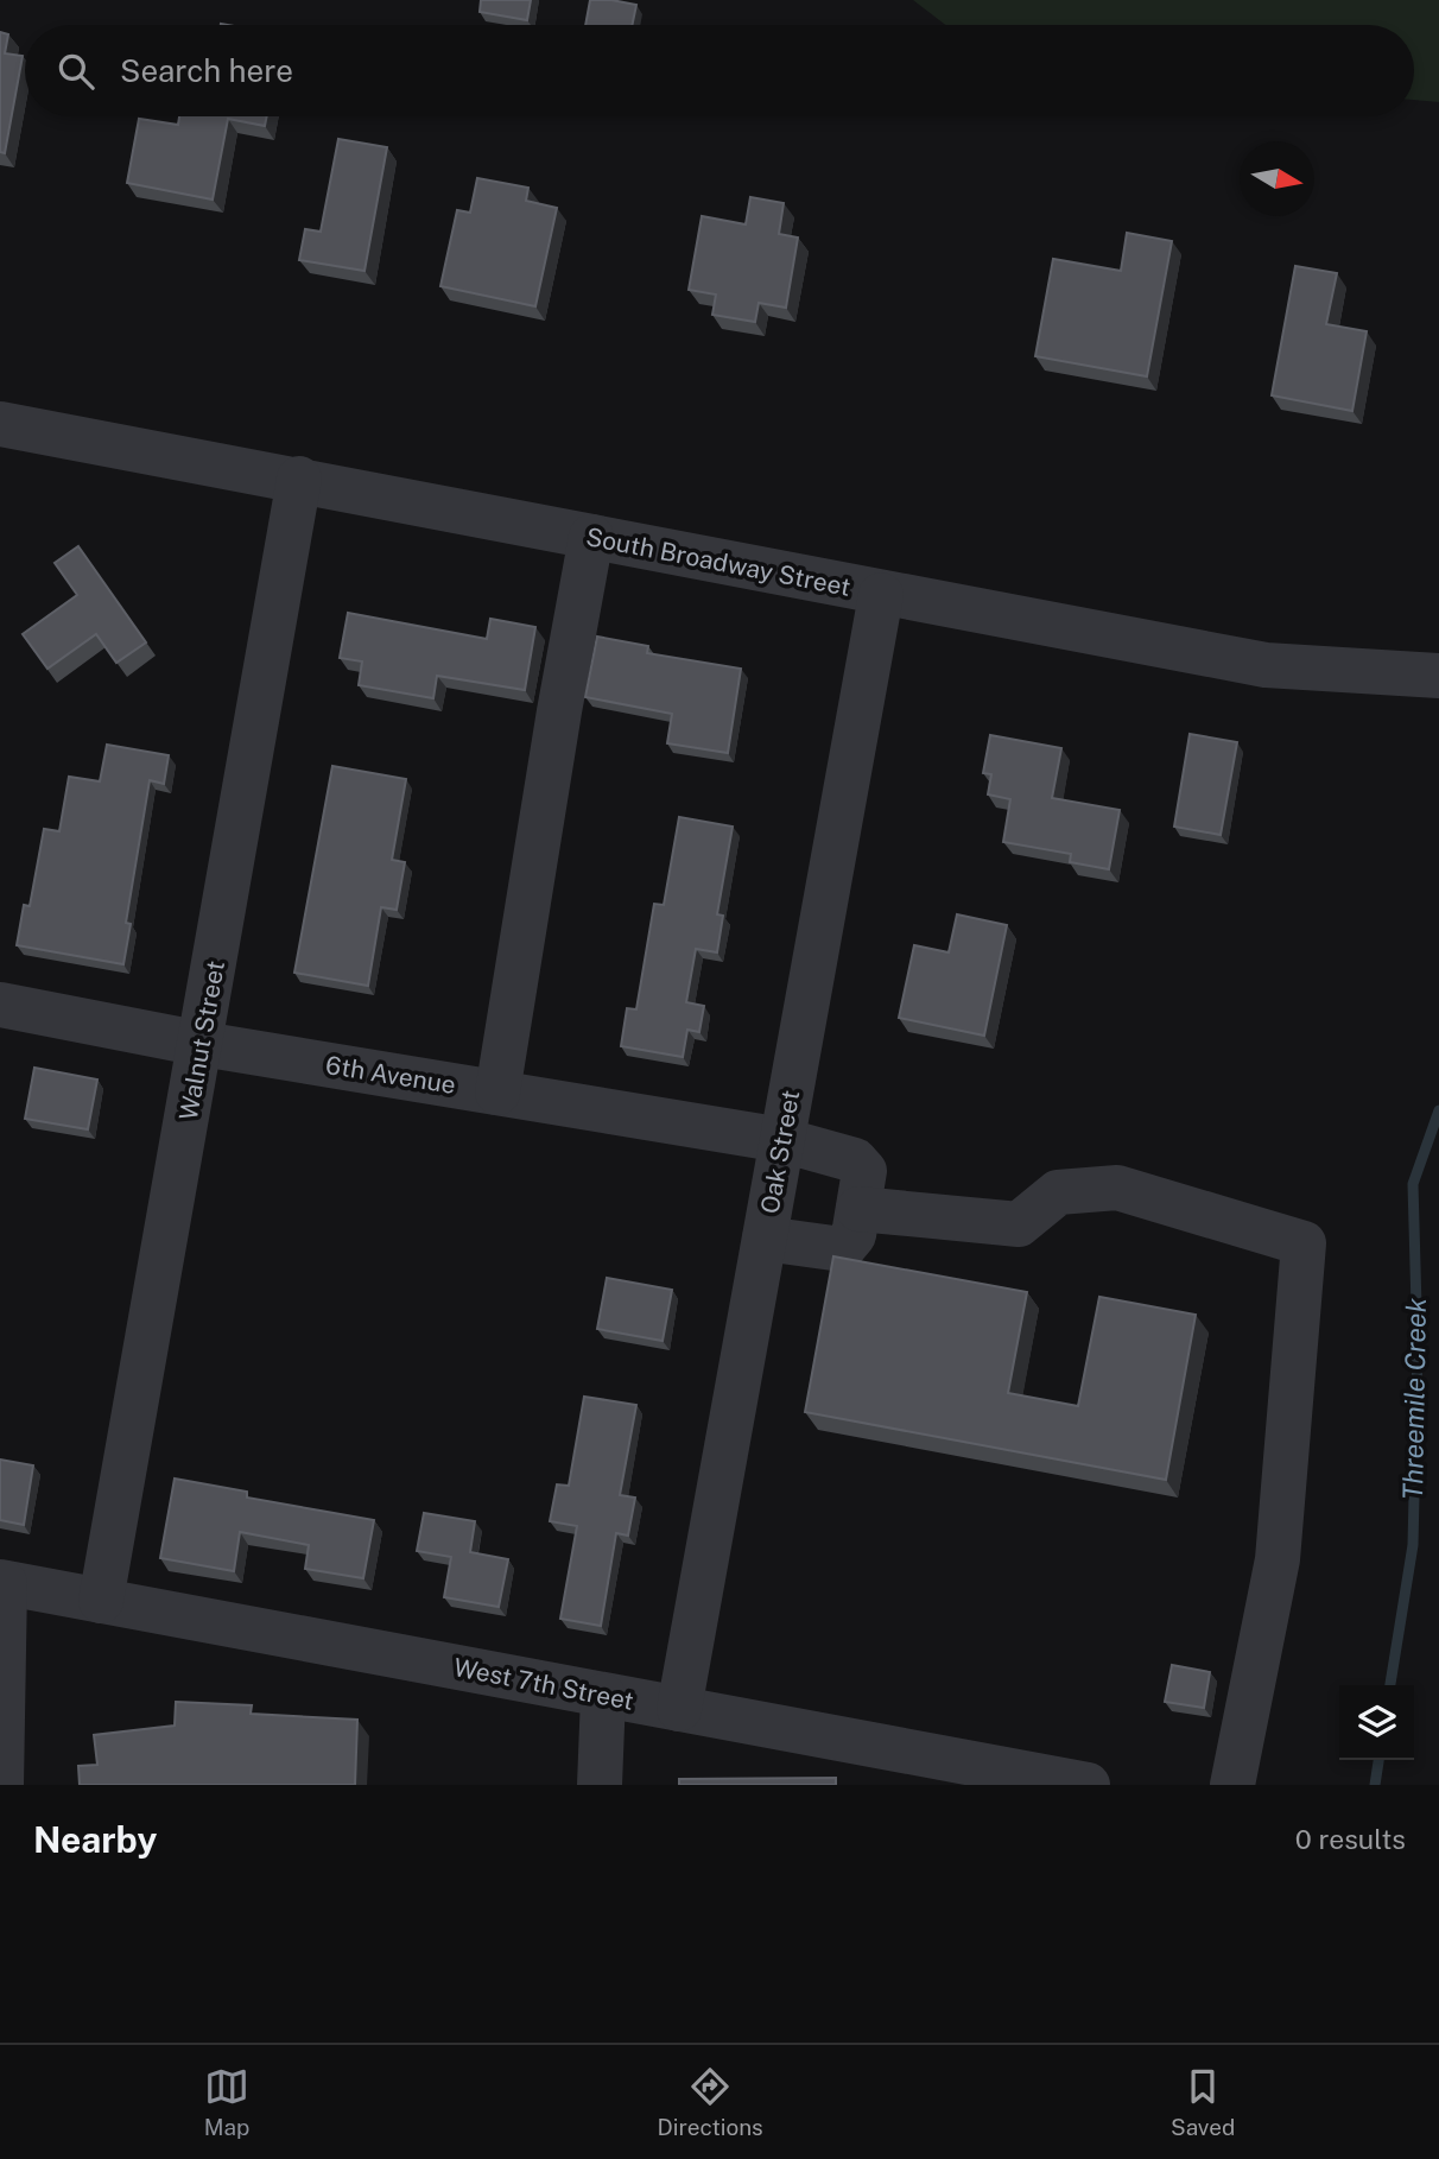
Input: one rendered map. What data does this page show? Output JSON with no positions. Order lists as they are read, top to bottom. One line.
{"streets":{"street":["South Broadway Street","Walnut Street","6th Avenue","Oak Street","West 7th Street"]},"crossings":[["South Broadway Street","Walnut Street"],["South Broadway Street","Oak Street"],["Walnut Street","6th Avenue"],["Walnut Street","West 7th Street"],["6th Avenue","Oak Street"],["Oak Street","West 7th Street"]],"water":["Threemile Creek"],"north":"right","page":{"search":"Search here","heading":["Nearby","0 results"],"nav":["Map","Directions","Saved"]}}
